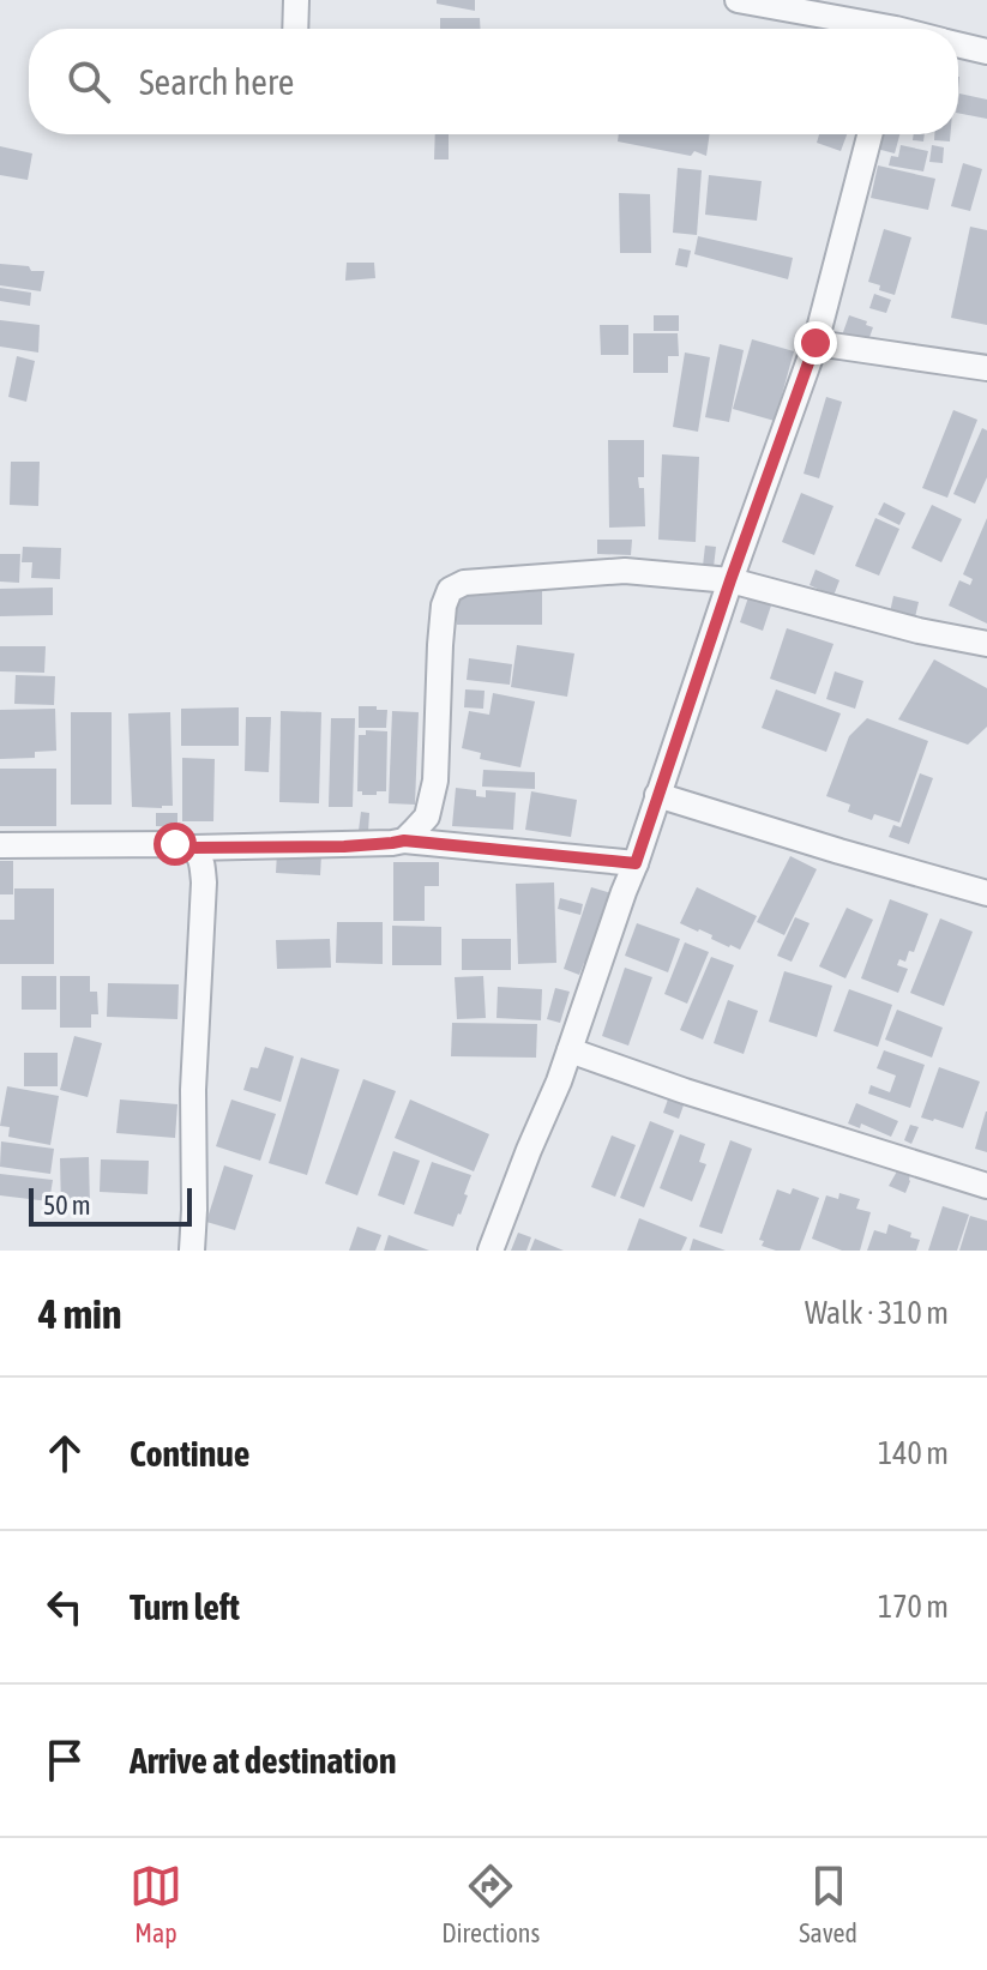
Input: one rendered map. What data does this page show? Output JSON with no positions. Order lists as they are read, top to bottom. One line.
{"scale_bar":"50 m","page":{"search":"Search here","scale":"50 m","heading":["4 min","Walk · 310 m"],"list":[["Continue","140 m"],["Turn left","170 m"],"Arrive at destination"],"nav":["Map","Directions","Saved"]}}
